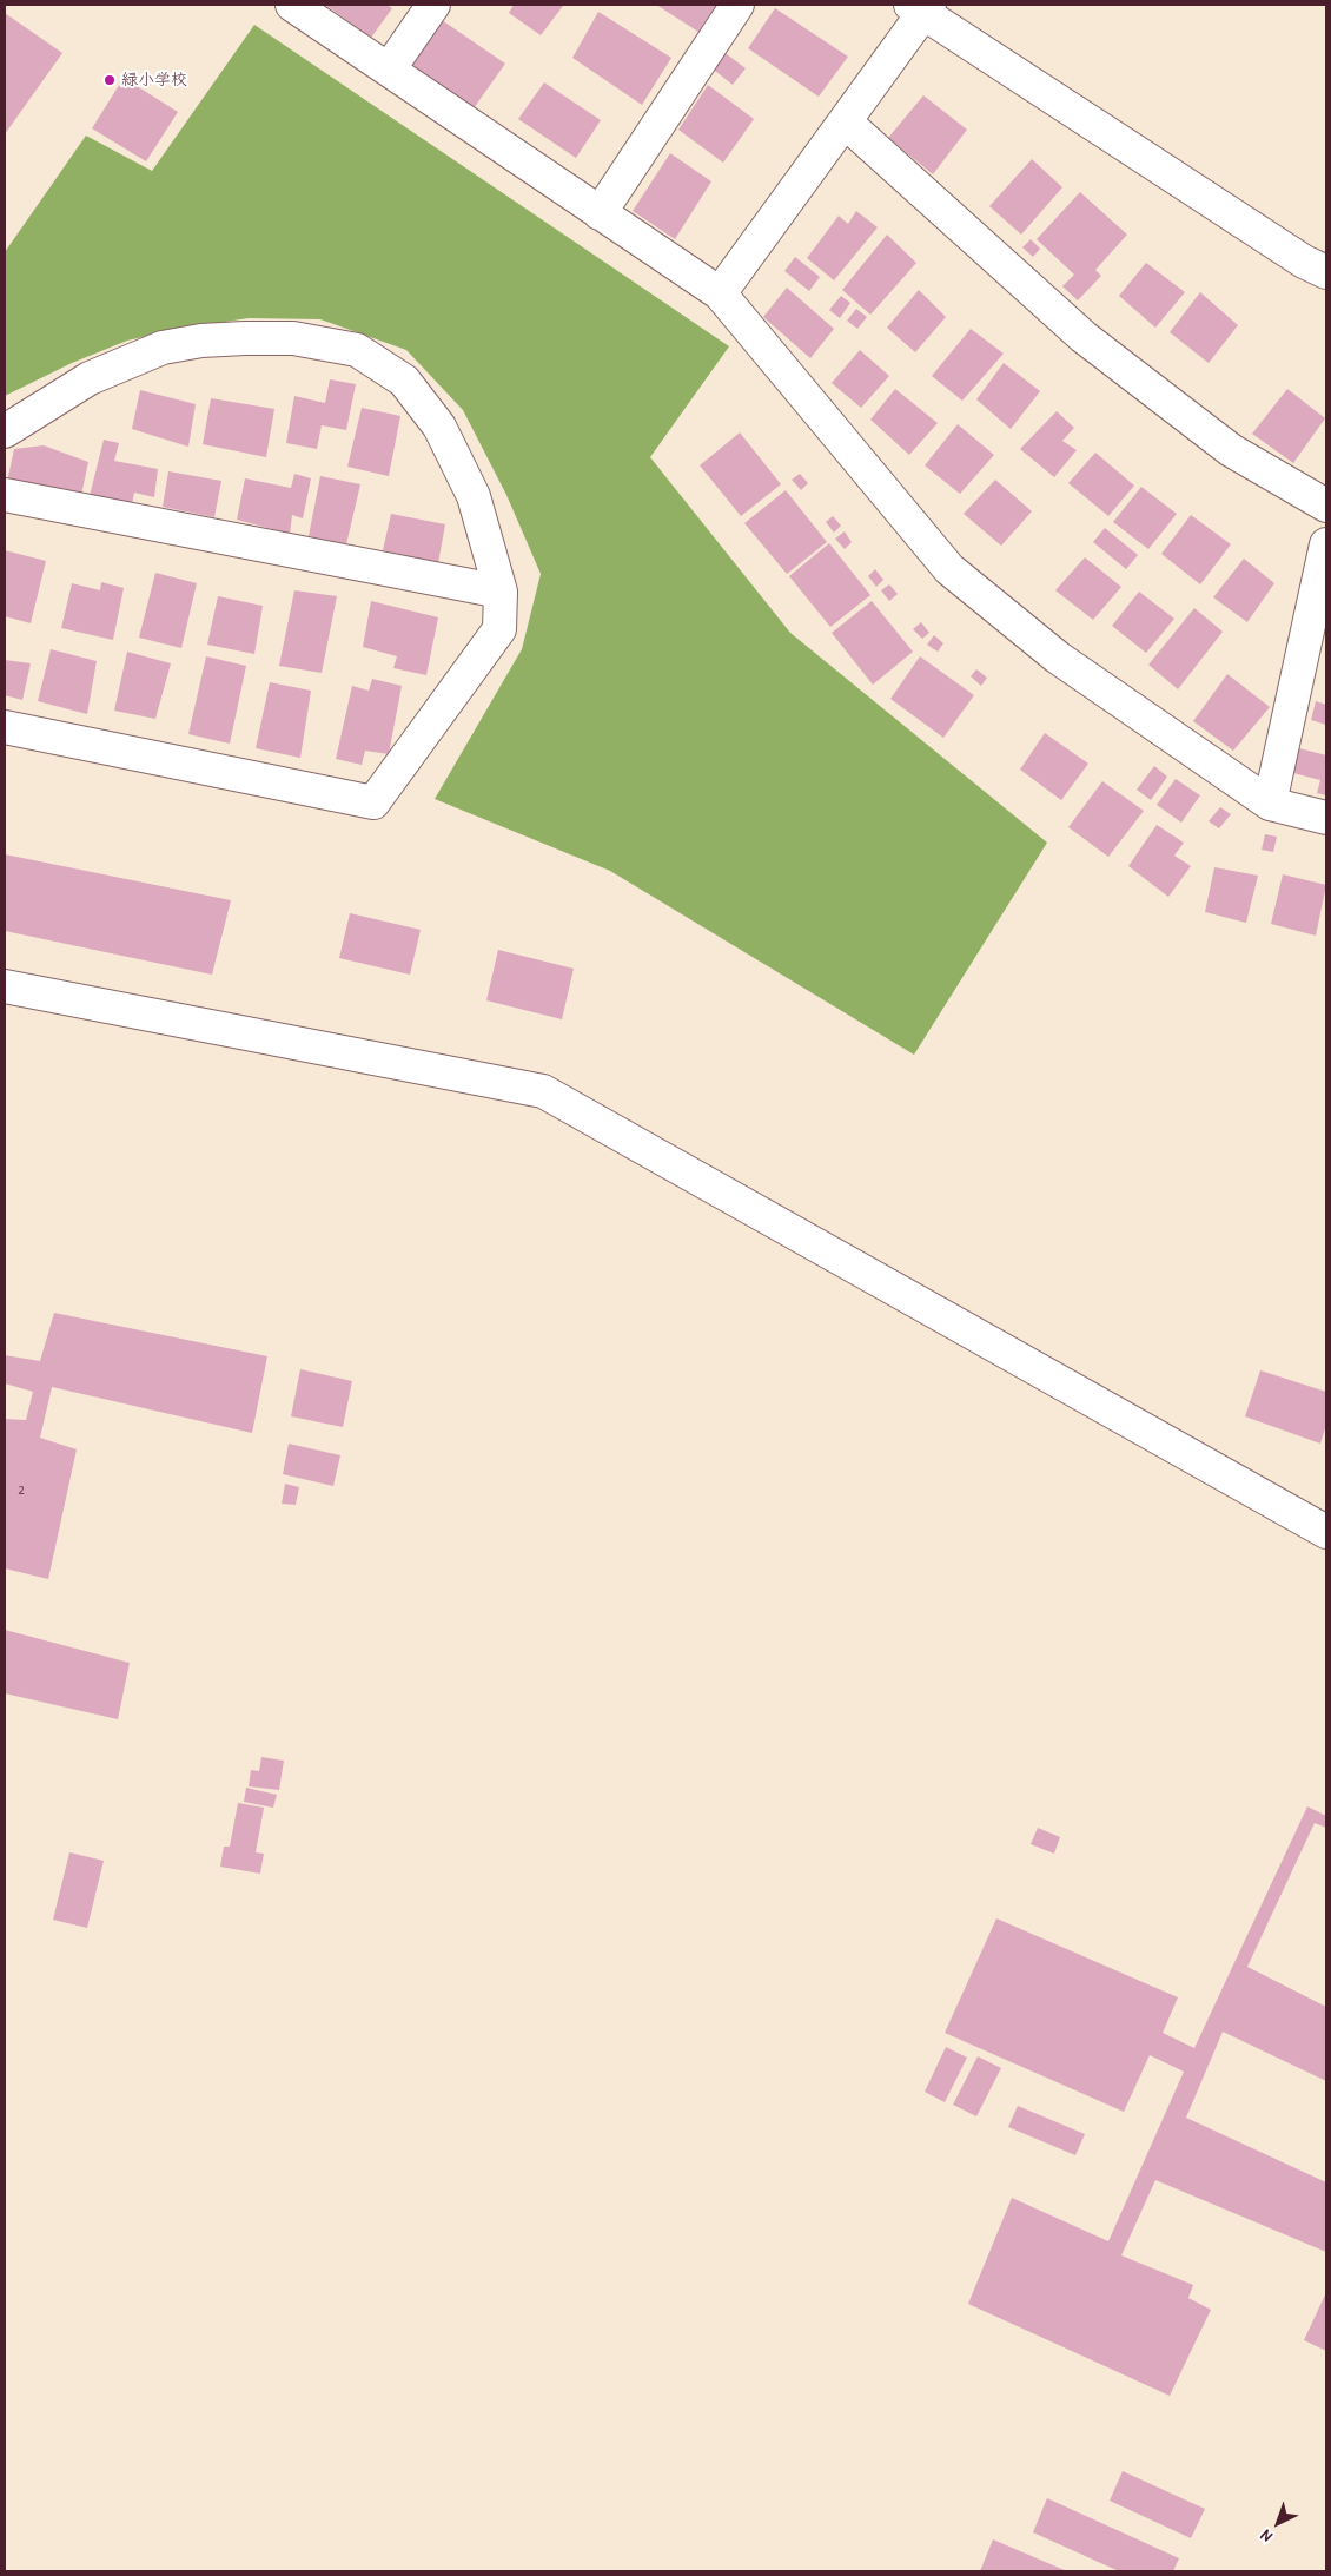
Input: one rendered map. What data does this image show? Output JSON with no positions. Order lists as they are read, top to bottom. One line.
{"places":["緑小学校"],"house_numbers":["2"],"north":"bottom left"}
